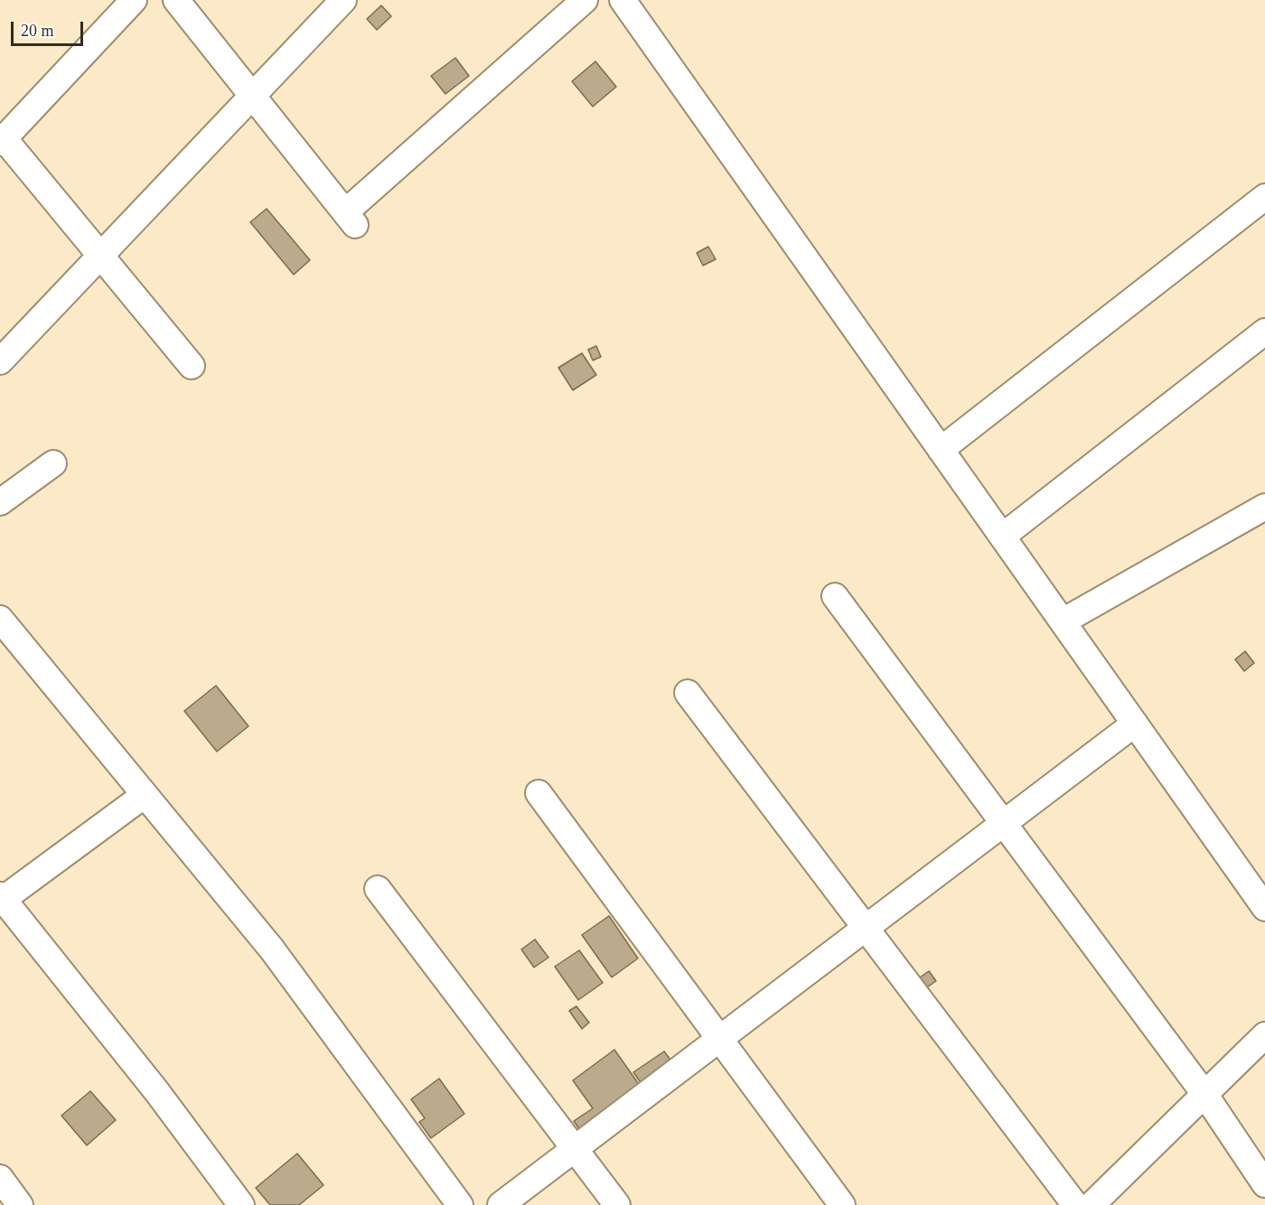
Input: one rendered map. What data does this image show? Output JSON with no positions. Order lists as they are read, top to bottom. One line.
{"scale_bar":"20 m"}
